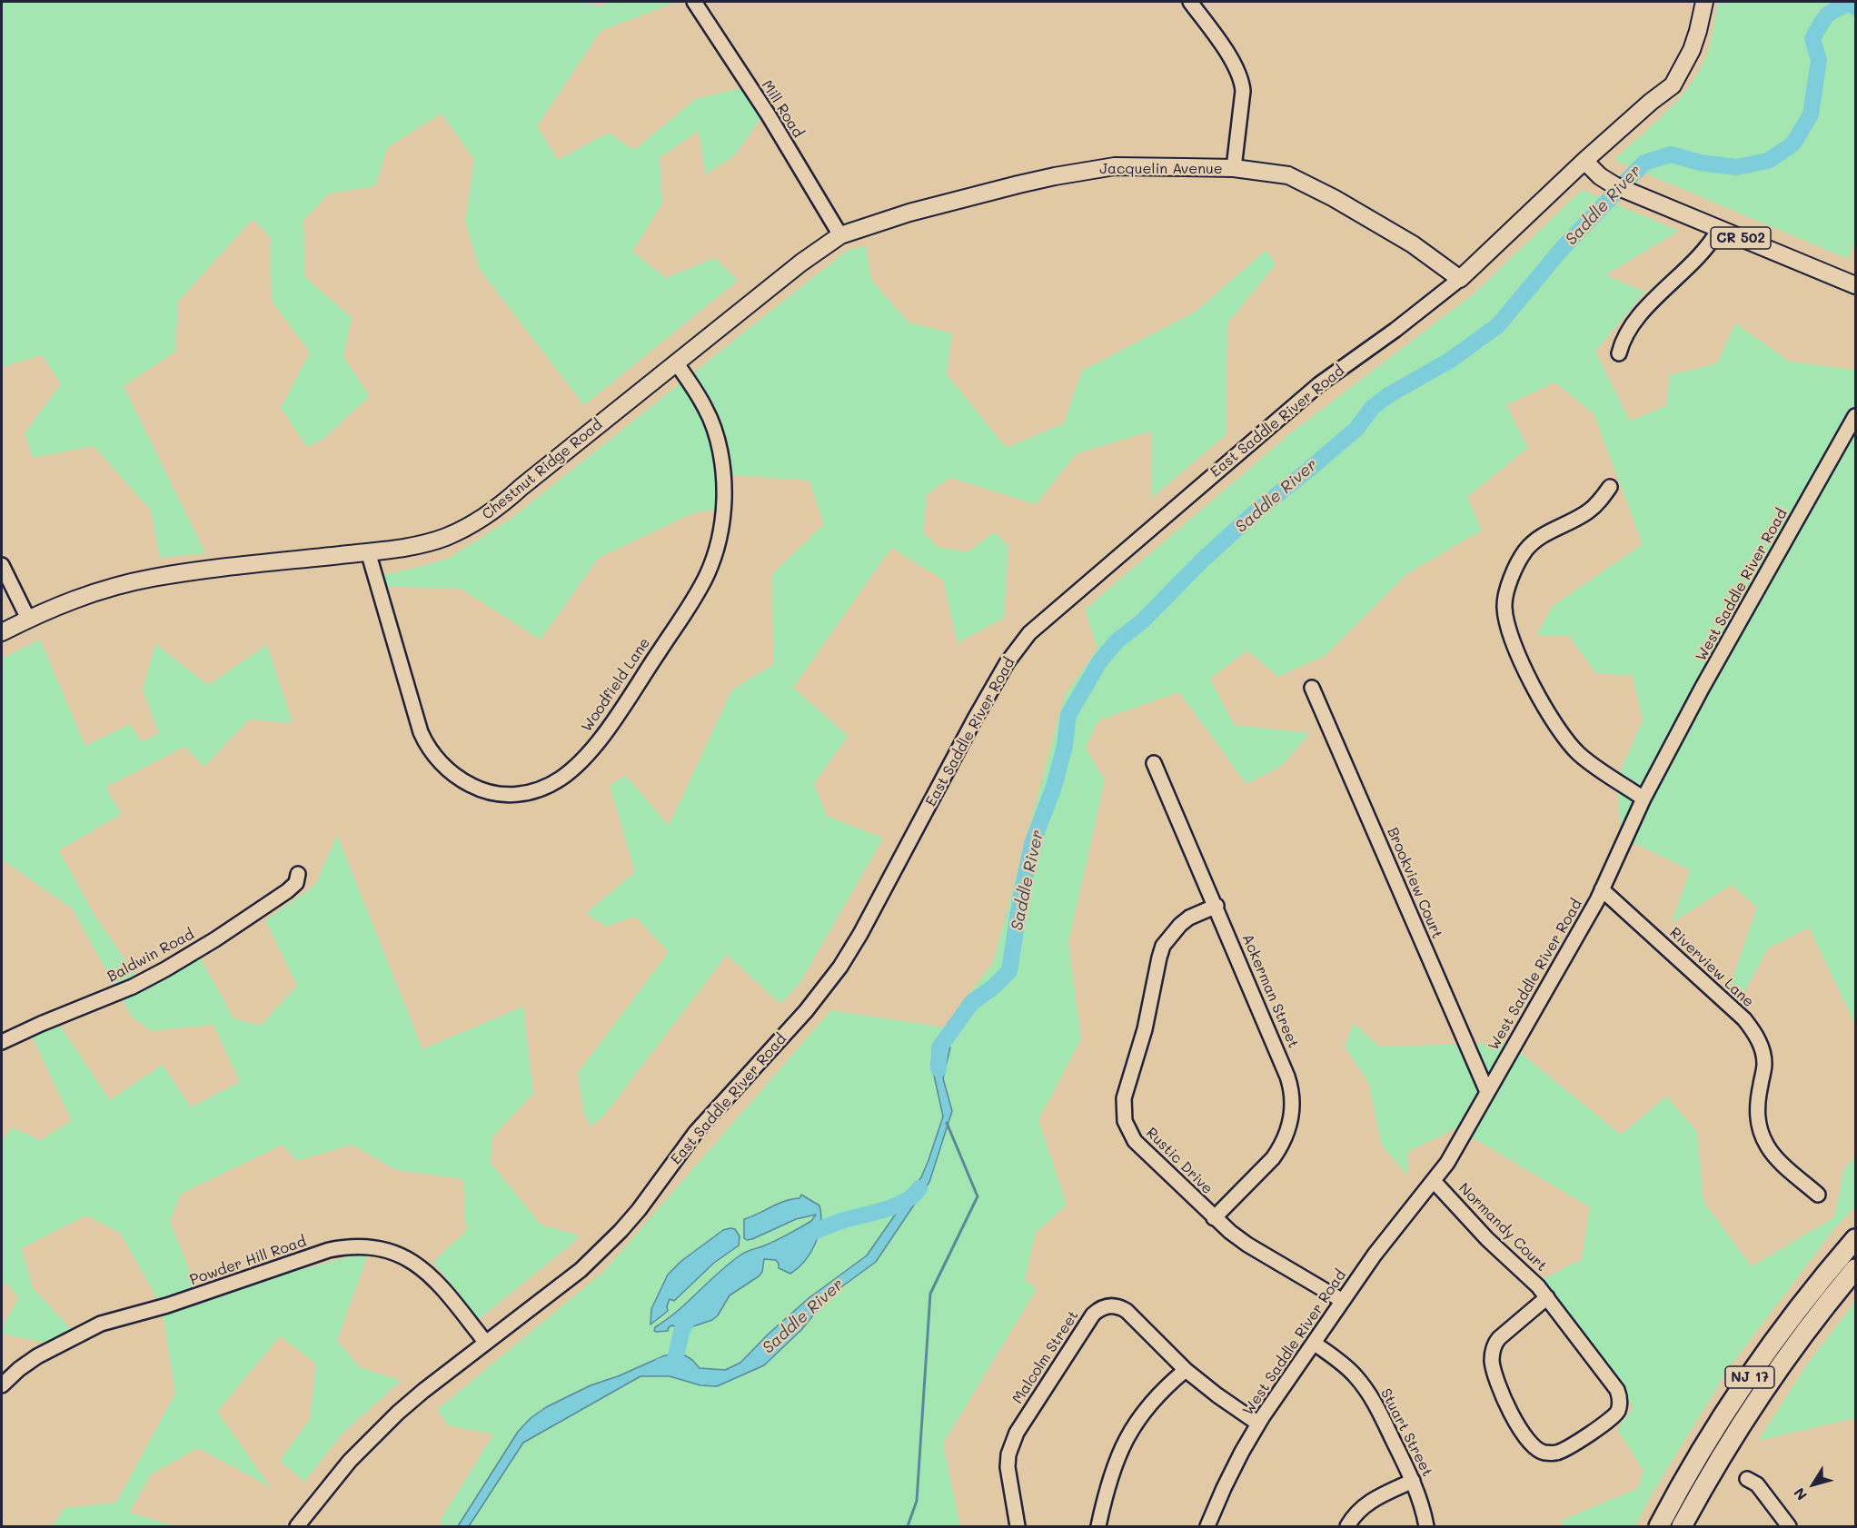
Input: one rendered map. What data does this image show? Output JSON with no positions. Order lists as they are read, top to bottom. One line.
{"streets":{"highway":["NJ 17"],"main road":["Jacquelin Avenue","CR 502","East Saddle River Road","Chestnut Ridge Road"],"street":["Mill Road","West Saddle River Road","Woodfield Lane","Brookview Court","Baldwin Road","Riverview Lane","Ackerman Street","Rustic Drive","Normandy Court","Powder Hill Road","Malcolm Street","Stuart Street"]},"crossings":[["Mill Road","Jacquelin Avenue"],["Mill Road","Chestnut Ridge Road"],["Jacquelin Avenue","East Saddle River Road"],["Jacquelin Avenue","Chestnut Ridge Road"],["CR 502","East Saddle River Road"],["East Saddle River Road","Powder Hill Road"],["Chestnut Ridge Road","Woodfield Lane"],["West Saddle River Road","Brookview Court"],["West Saddle River Road","Riverview Lane"],["West Saddle River Road","Rustic Drive"],["West Saddle River Road","Normandy Court"],["West Saddle River Road","Malcolm Street"],["West Saddle River Road","Stuart Street"],["Ackerman Street","Rustic Drive"]],"water":["Saddle River"],"north":"bottom left"}
